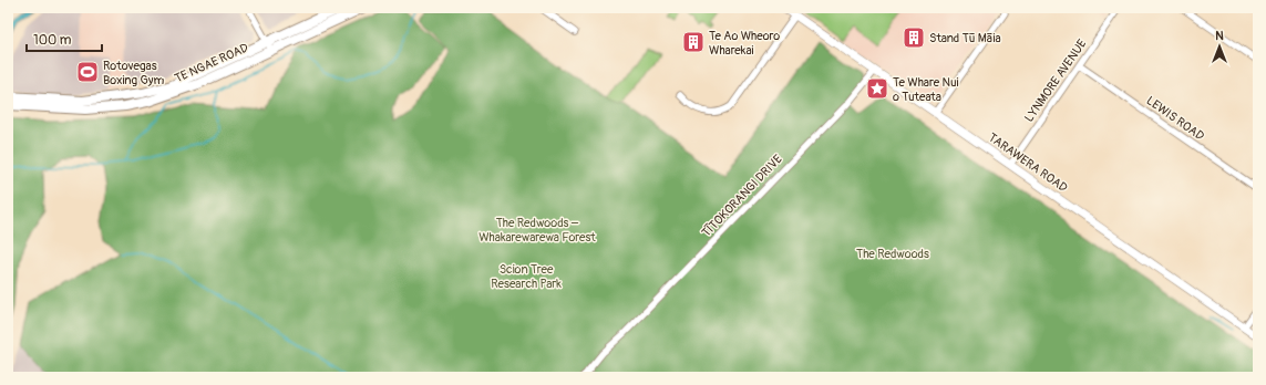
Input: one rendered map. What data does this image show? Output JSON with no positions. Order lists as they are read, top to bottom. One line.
{"streets":{"highway":["TE NGAE ROAD"],"main road":["TARAWERA ROAD"],"street":["LYNMORE AVENUE","LEWIS ROAD","TĪTOKORANGI DRIVE"]},"crossings":[["LYNMORE AVENUE","LEWIS ROAD"],["LYNMORE AVENUE","TARAWERA ROAD"],["TARAWERA ROAD","TĪTOKORANGI DRIVE"]],"parks":["The Redwoods – Whakarewarewa Forest","The Redwoods","Scion Tree Research Park"],"places":{"building":["Stand Tū Māia","Te Ao Wheoro Wharekai"],"sports":["Rotovegas Boxing Gym"],"place":["Te Whare Nui o Tuteata"]},"scale_bar":"100 m","north":"top"}
